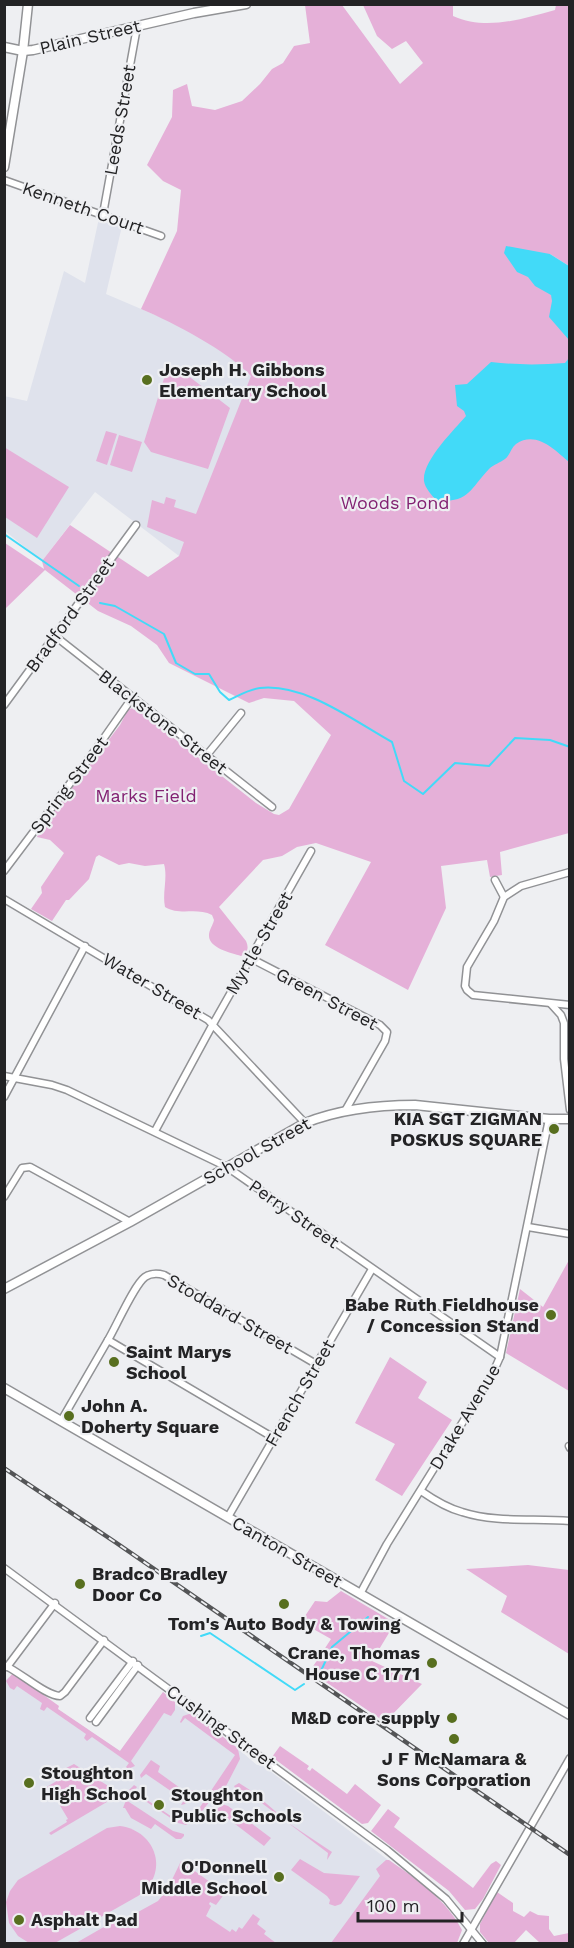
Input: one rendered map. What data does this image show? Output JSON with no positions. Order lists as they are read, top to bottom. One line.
{"streets":{"street":["Plain Street","Leeds Street","Kenneth Court","Bradford Street","Blackstone Street","Spring Street","Myrtle Street","Water Street","Green Street","School Street","Perry Street","Stoddard Street","French Street","Drake Avenue","Canton Street","Cushing Street"]},"crossings":[["Plain Street","Leeds Street"],["Leeds Street","Kenneth Court"],["Bradford Street","Blackstone Street"],["Blackstone Street","Spring Street"],["Myrtle Street","Water Street"],["Myrtle Street","Green Street"],["Myrtle Street","Perry Street"],["Water Street","School Street"],["Green Street","School Street"],["School Street","Perry Street"],["School Street","Drake Avenue"],["Perry Street","French Street"],["Perry Street","Drake Avenue"],["Stoddard Street","French Street"],["French Street","Canton Street"],["Drake Avenue","Canton Street"]],"parks":["Woods Pond","Marks Field"],"places":["Joseph H. Gibbons Elementary School","KIA SGT ZIGMAN POSKUS SQUARE","Babe Ruth Fieldhouse / Concession Stand","Saint Marys School","John A. Doherty Square","Bradco Bradley Door Co","Tom's Auto Body & Towing","Crane, Thomas House C 1771","M&D core supply","J F McNamara & Sons Corporation","Stoughton High School","Stoughton Public Schools","O'Donnell Middle School","Asphalt Pad"],"scale_bar":"100 m"}
